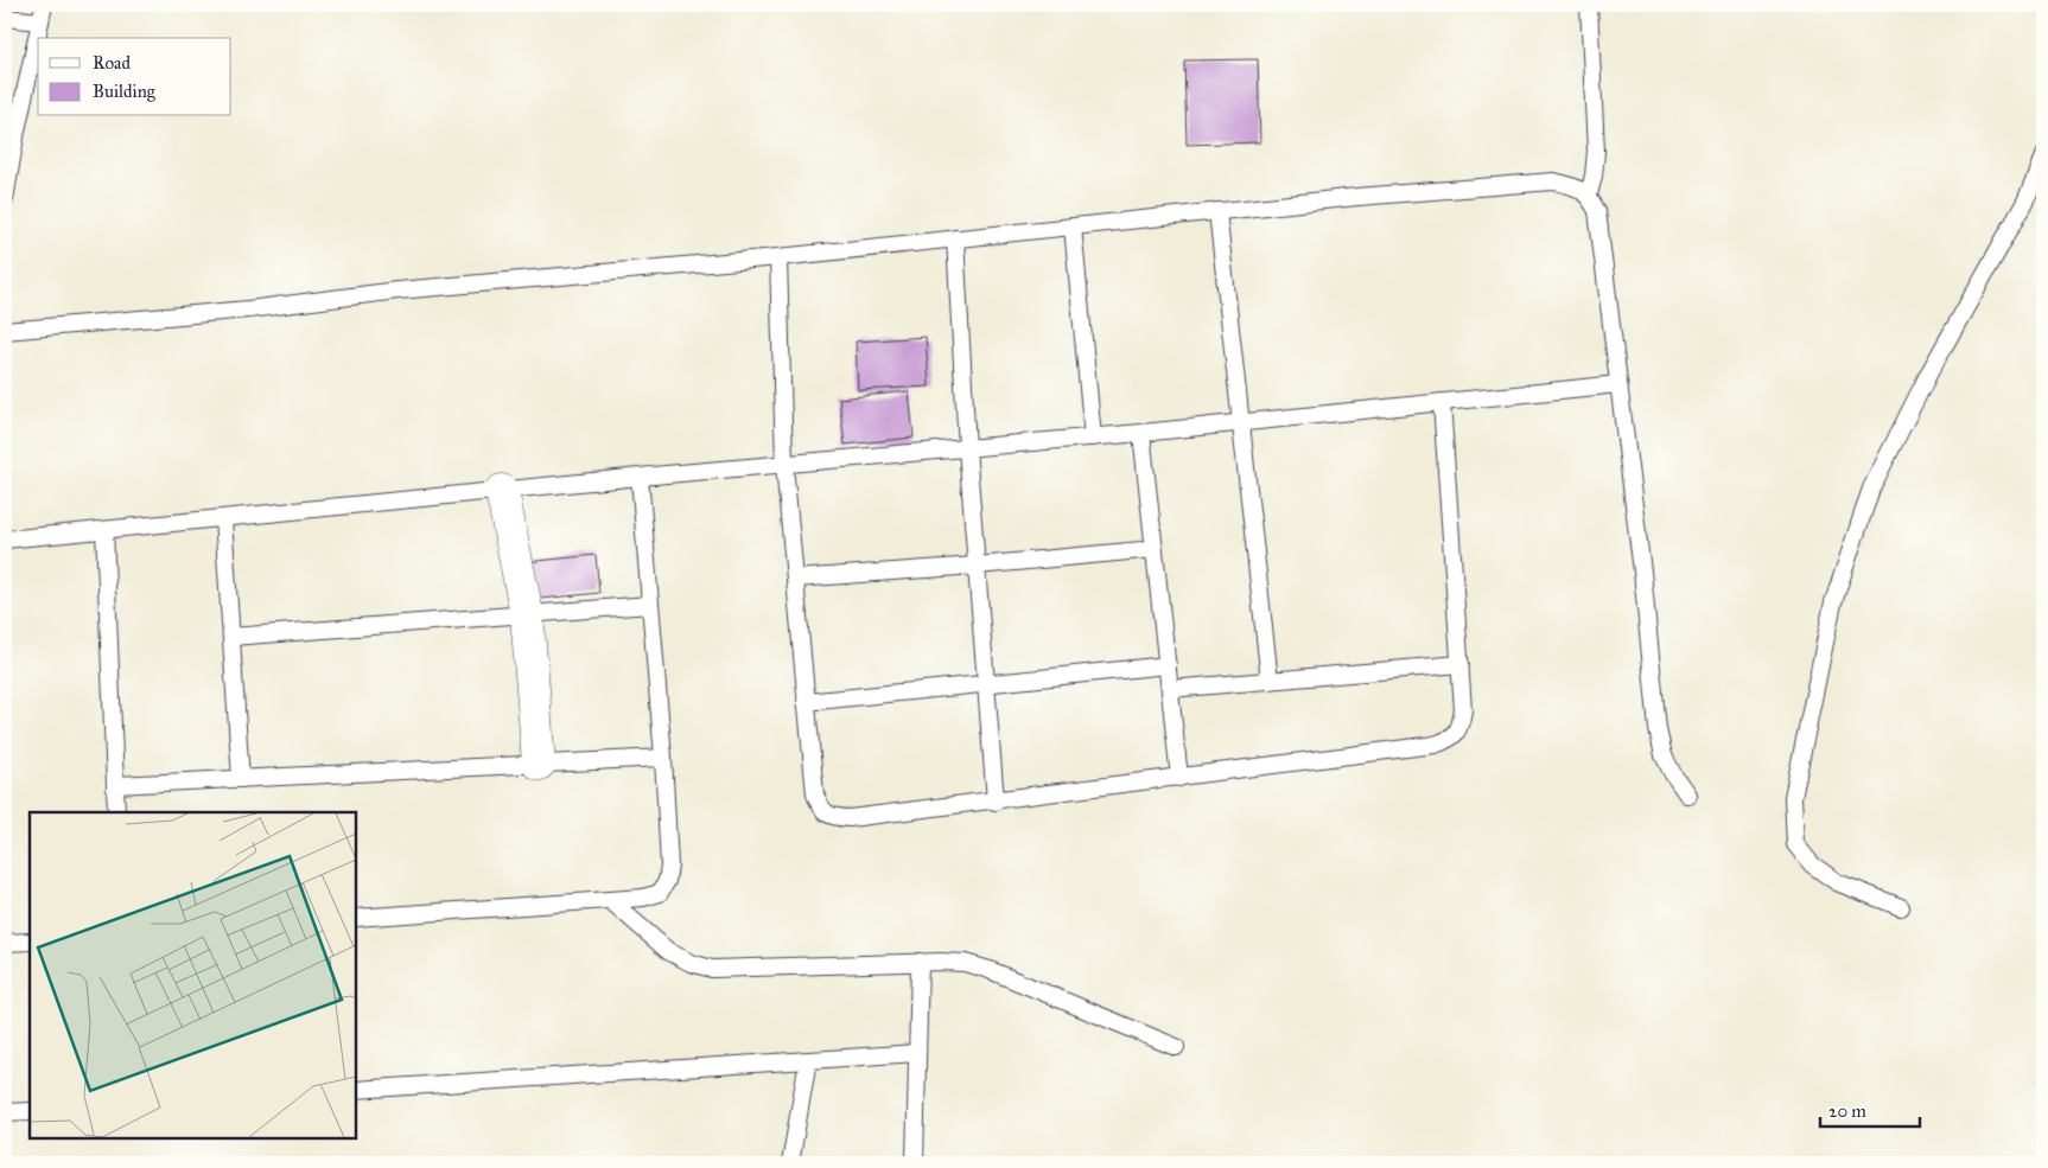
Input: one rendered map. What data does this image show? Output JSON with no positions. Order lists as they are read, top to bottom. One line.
{"legend":["Road","Building"],"scale_bar":"20 m"}
